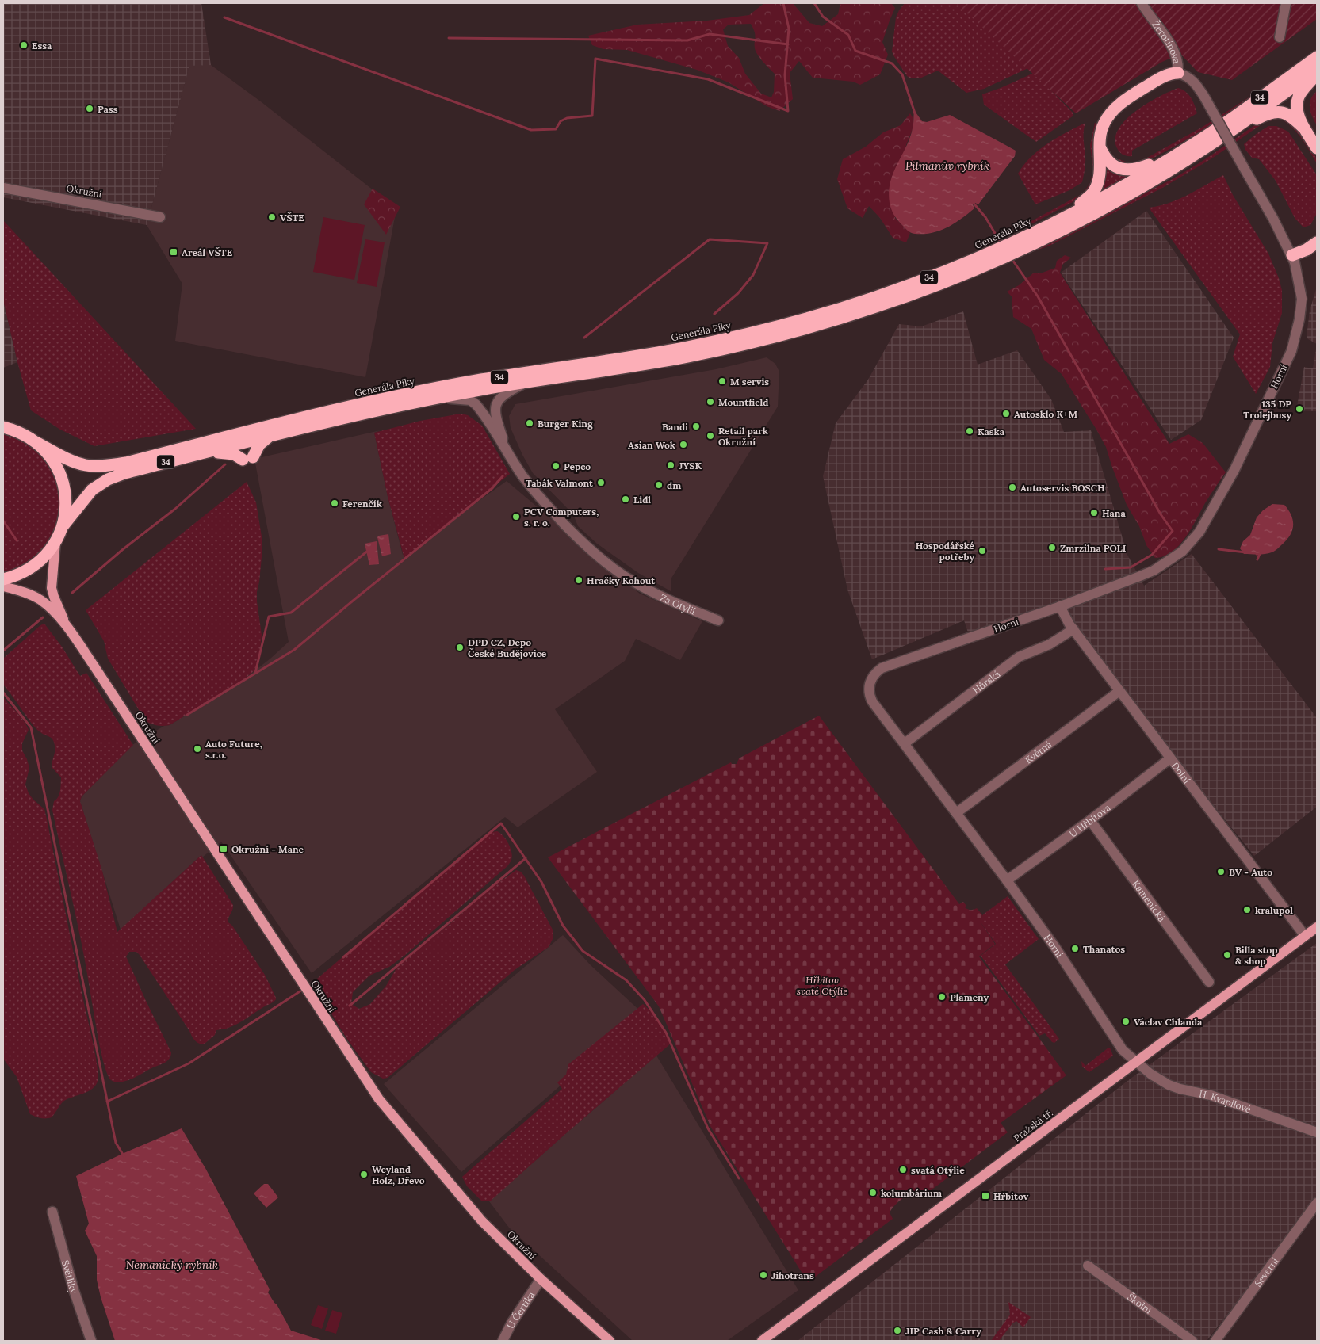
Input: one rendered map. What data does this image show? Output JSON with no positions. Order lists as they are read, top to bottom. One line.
{"streets":{"highway":["34","Generála Píky"],"main road":["Okružní","Pražská tř."],"street":["Žerotínova","Horní","Za Otýlií","Hůrská","Květná","Dolní","U Hřbitova","Kamenická","H. Kvapilové","Severní","Světlíky","Školní","U Čertíka"]},"crossings":[["Žerotínova","Horní"],["34","Okružní"],["34","Generála Píky"],["Okružní","U Čertíka"],["Generála Píky","Za Otýlií"],["Horní","Hůrská"],["Horní","Květná"],["Horní","Dolní"],["Horní","U Hřbitova"],["Horní","H. Kvapilové"],["Horní","Pražská tř."],["Hůrská","Dolní"],["Květná","Dolní"],["Dolní","U Hřbitova"],["Dolní","Pražská tř."],["U Hřbitova","Kamenická"],["H. Kvapilové","Pražská tř."]],"water":["Pilmanův rybník","Nemanický rybník"],"parks":["Hřbitov svaté Otýlie"],"places":{"other":["Essa","Pass","VŠTE","M servis","Mountfield","135 DP Trolejbusy","Autosklo K+M","Burger King","Bandi","Kaska","Retail park Okružní","Asian Wok","JYSK","Pepco","Tabák Valmont","dm","Autoservis BOSCH","Lidl","Ferenčík","Hana","PCV Computers, s. r. o.","Zmrzilna POLI","Hospodářské potřeby","Hračky Kohout","DPD CZ, Depo České Budějovice","Auto Future, s.r.o.","BV - Auto","kralupol","Thanatos","Billa stop & shop","Plameny","Václav Chlanda","svatá Otýlie","Weyland Holz, Dřevo","kolumbárium","Jihotrans","JIP Cash & Carry"],"transit":["Areál VŠTE","Okružní - Mane","Hřbitov"]}}
